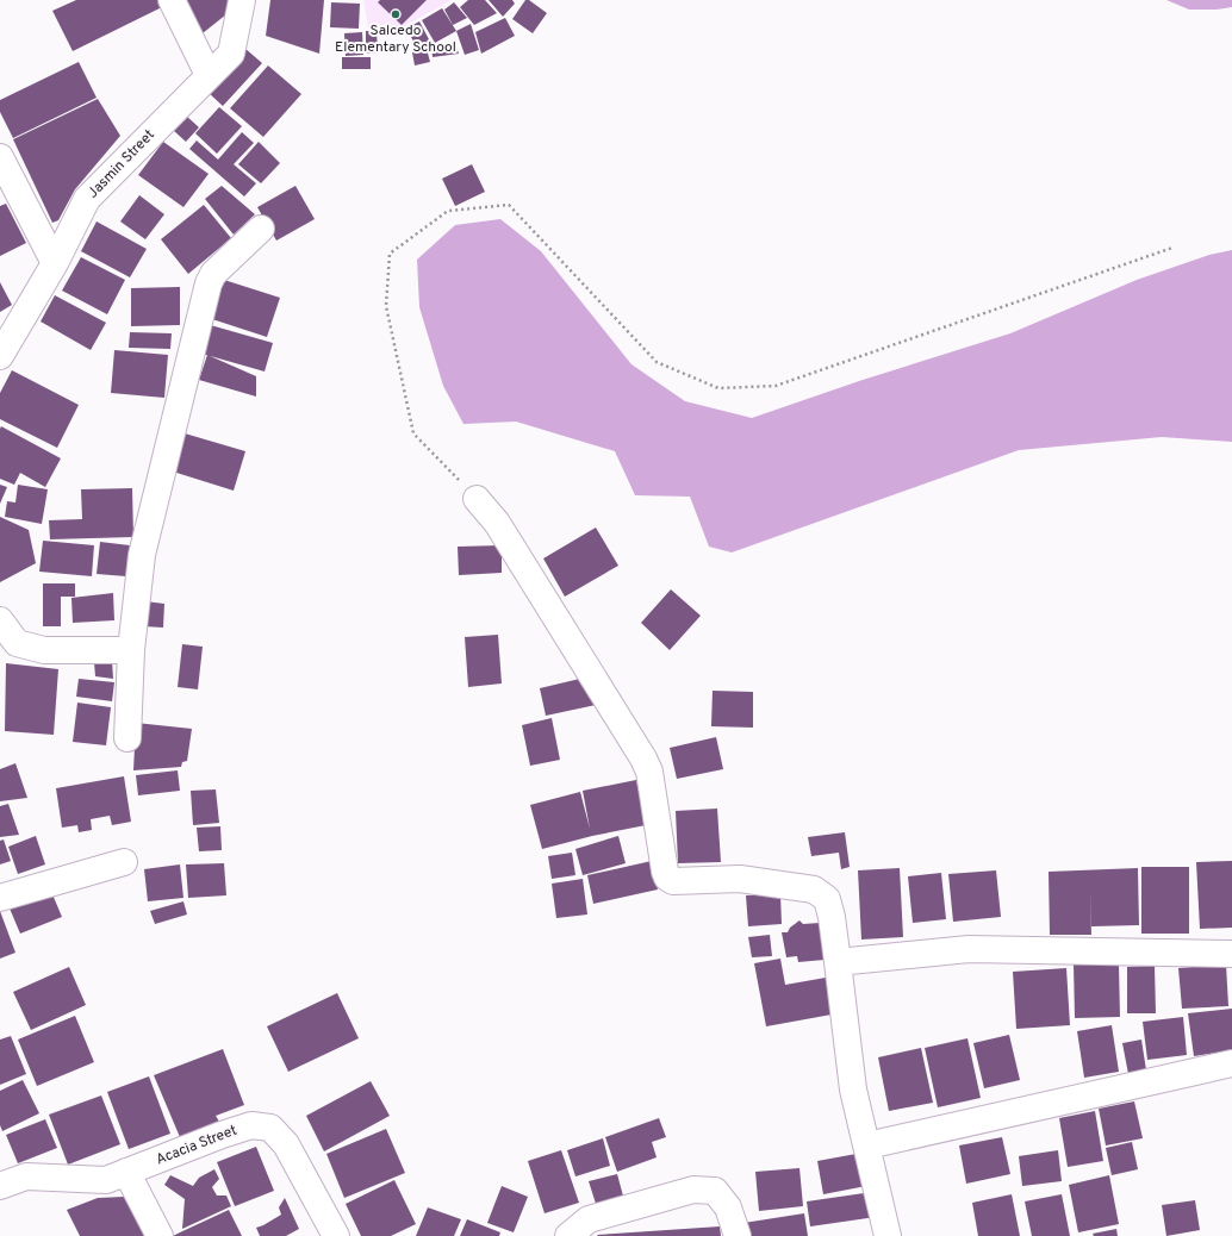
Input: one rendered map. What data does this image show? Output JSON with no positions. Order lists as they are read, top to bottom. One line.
{"streets":{"street":["Jasmin Street","Acacia Street"]},"places":["Salcedo Elementary School"]}
